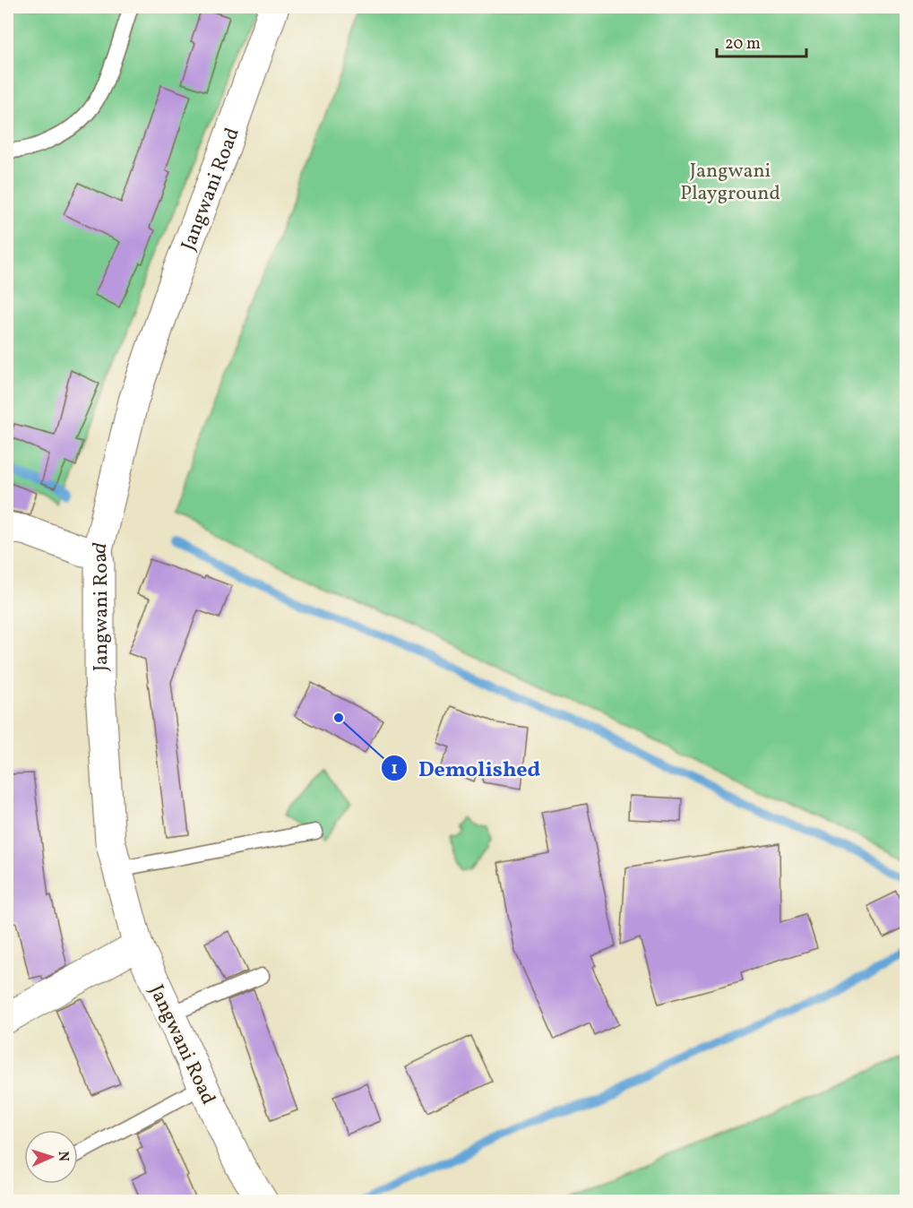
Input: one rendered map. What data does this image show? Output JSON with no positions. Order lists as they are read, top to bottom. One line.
{"streets":{"street":["Jangwani Road"]},"parks":["Jangwani Playground"],"places":["Demolished"],"scale_bar":"20 m","north":"right"}
